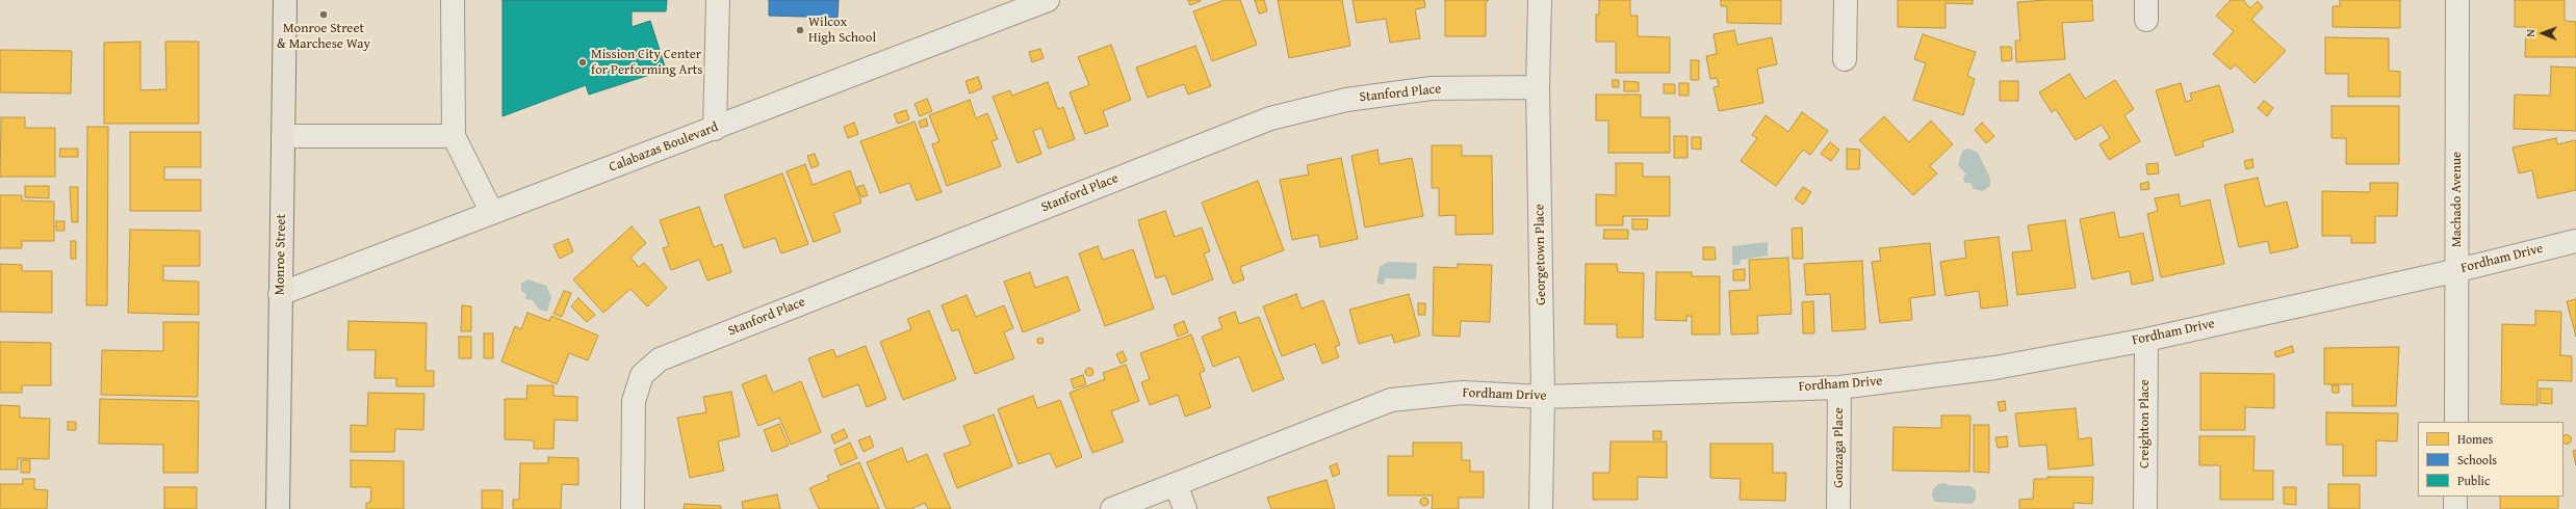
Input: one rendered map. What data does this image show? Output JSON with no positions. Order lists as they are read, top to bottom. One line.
{"streets":{"main road":["Monroe Street"],"street":["Stanford Place","Calabazas Boulevard","Machado Avenue","Georgetown Place","Fordham Drive","Creighton Place","Gonzaga Place"]},"crossings":[["Stanford Place","Georgetown Place"],["Calabazas Boulevard","Monroe Street"],["Machado Avenue","Fordham Drive"],["Georgetown Place","Fordham Drive"],["Fordham Drive","Creighton Place"],["Fordham Drive","Gonzaga Place"]],"places":["Monroe Street & Marchese Way","Wilcox High School","Mission City Center for Performing Arts"],"legend":["Homes","Schools","Public"],"north":"left"}
